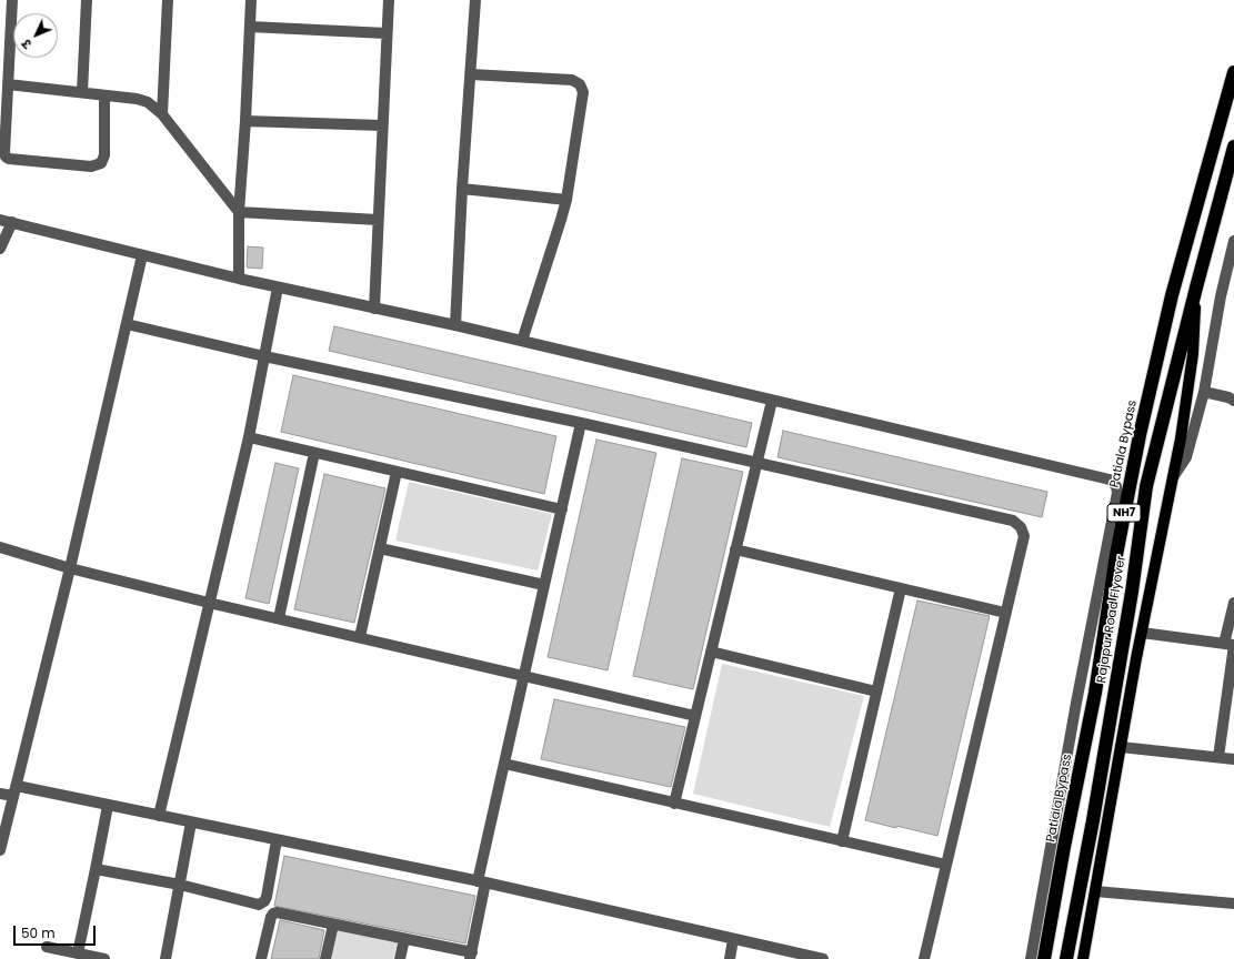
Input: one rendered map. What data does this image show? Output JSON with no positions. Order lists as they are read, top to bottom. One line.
{"streets":{"highway":["Patiala Bypass","NH7","Rajapur Road Flyover"]},"crossings":[["NH7","Rajapur Road Flyover"]],"scale_bar":"50 m","north":"bottom left"}
